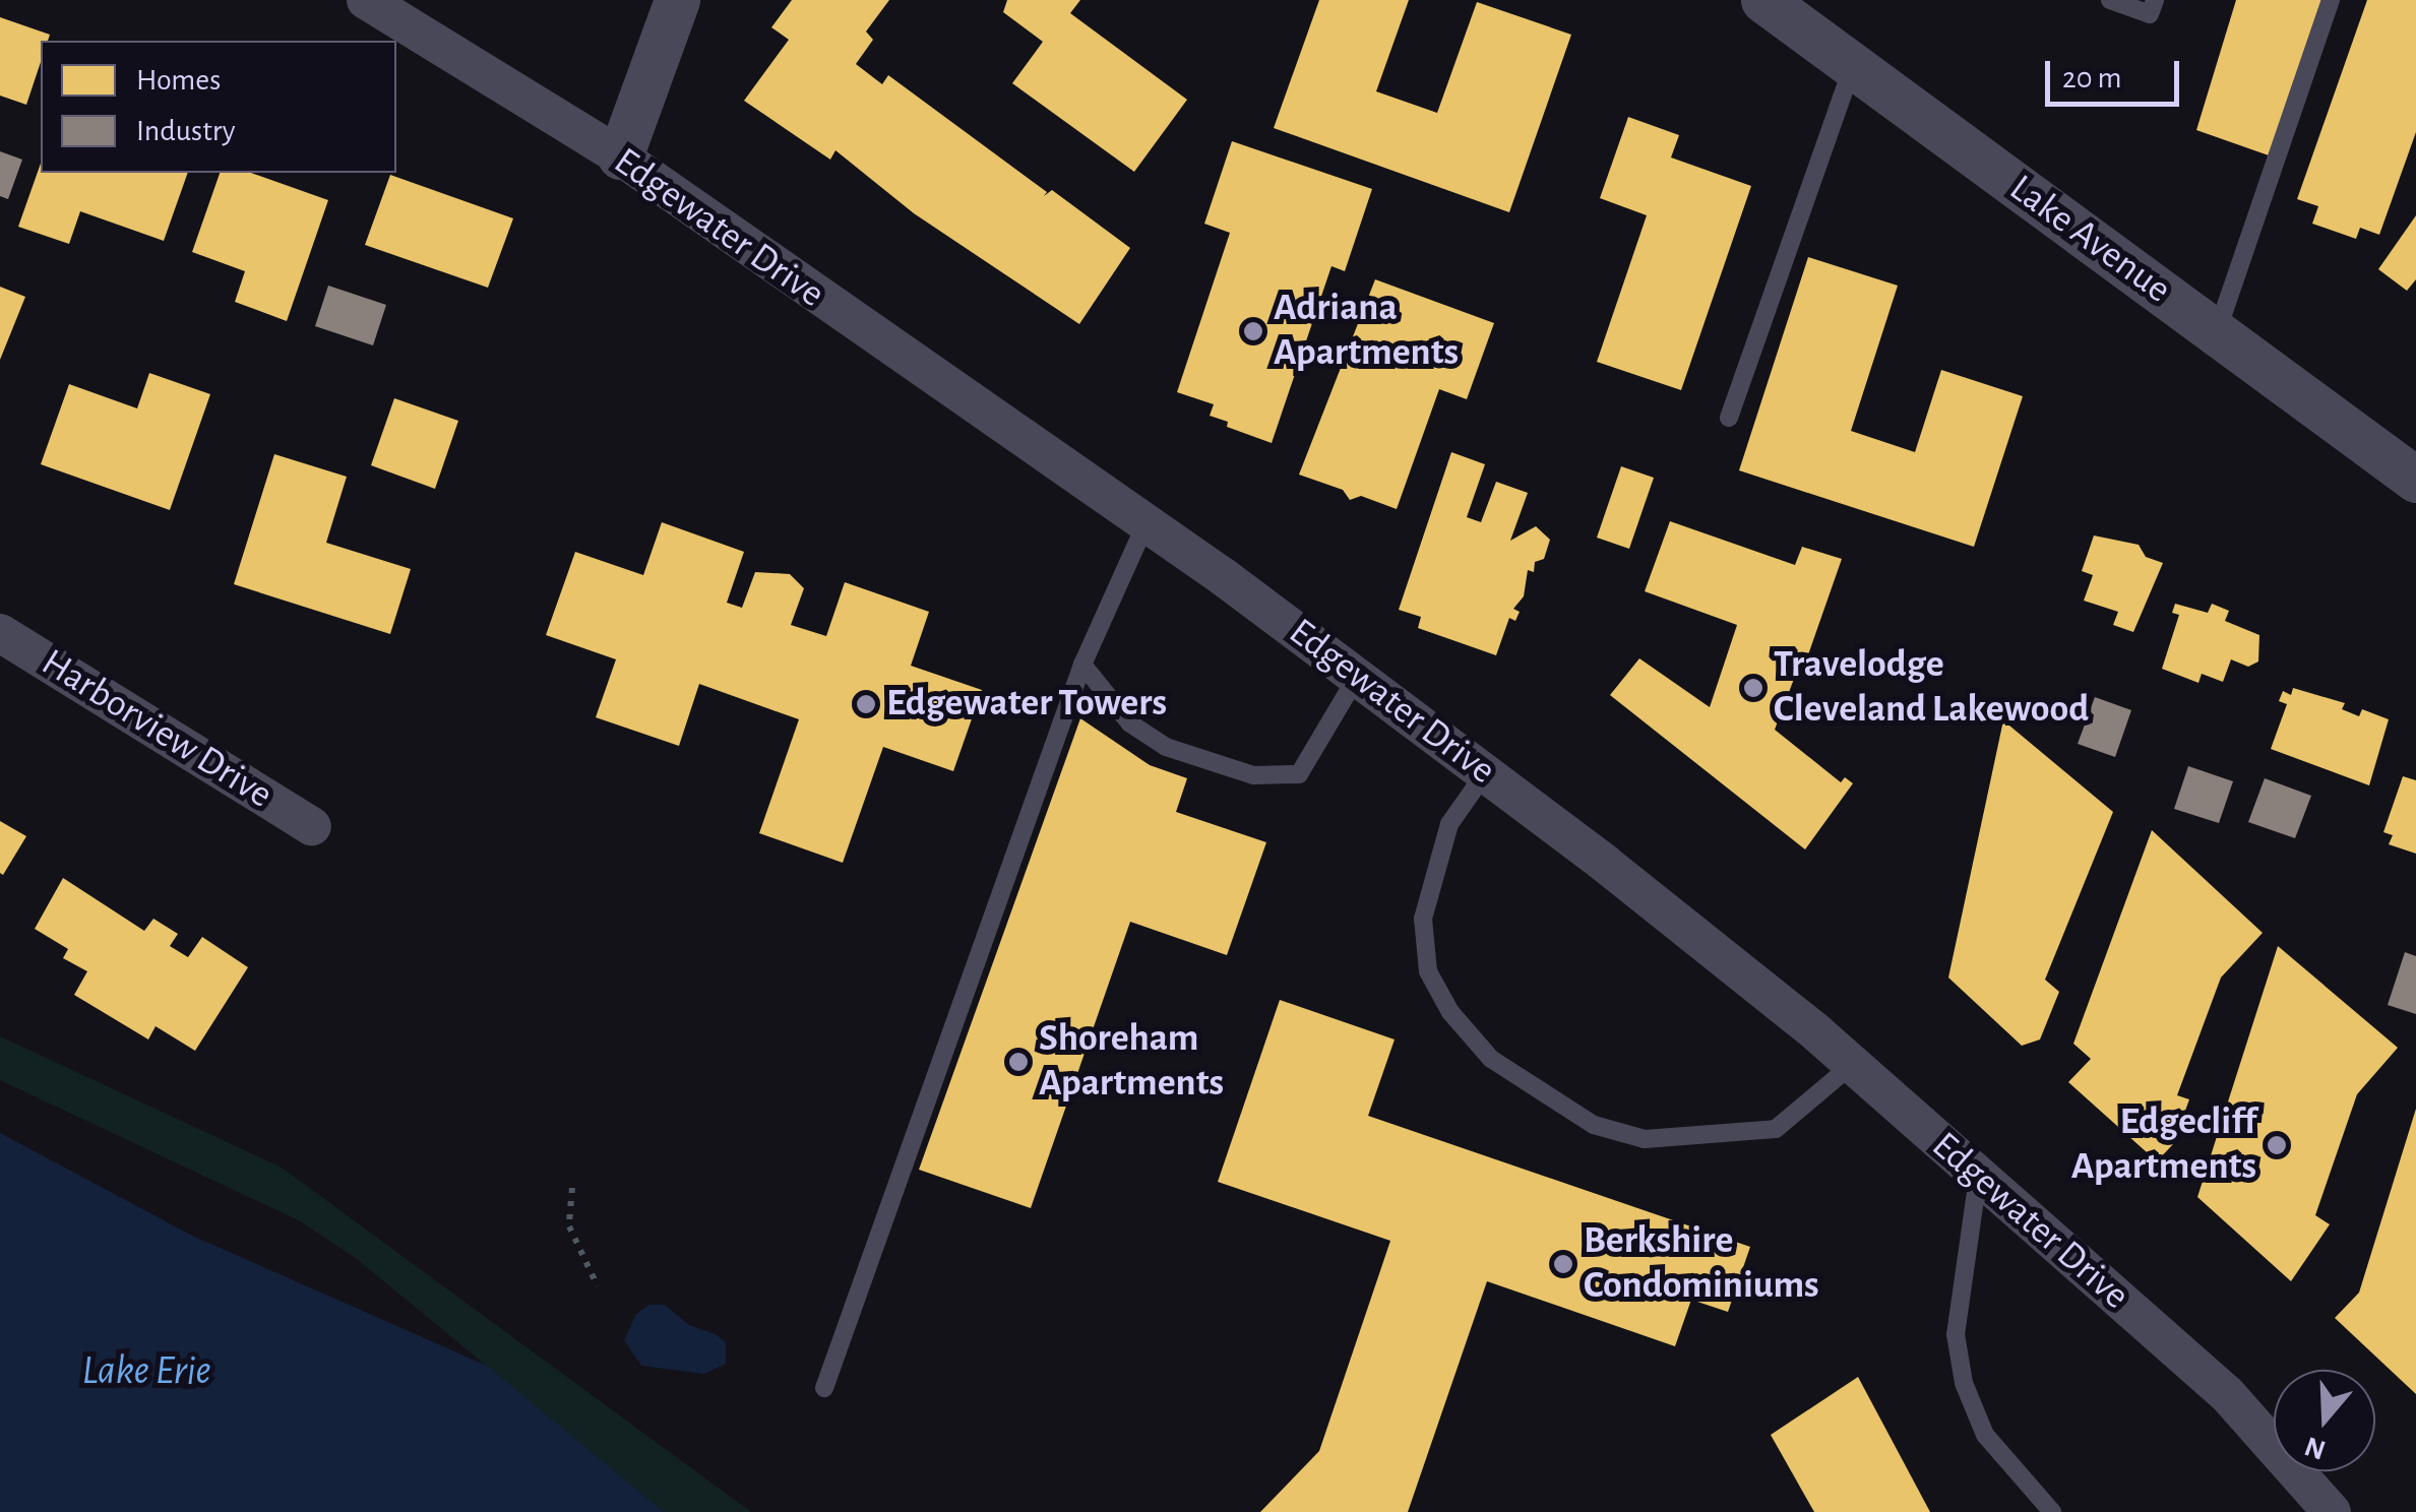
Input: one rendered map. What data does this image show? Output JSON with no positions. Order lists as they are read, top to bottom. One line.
{"streets":{"street":["Edgewater Drive","Lake Avenue","Harborview Drive"]},"water":["Lake Erie"],"places":["Adriana Apartments","Travelodge Cleveland Lakewood","Edgewater Towers","Shoreham Apartments","Edgecliff Apartments","Berkshire Condominiums"],"legend":["Homes","Industry"],"scale_bar":"20 m","north":"bottom"}
